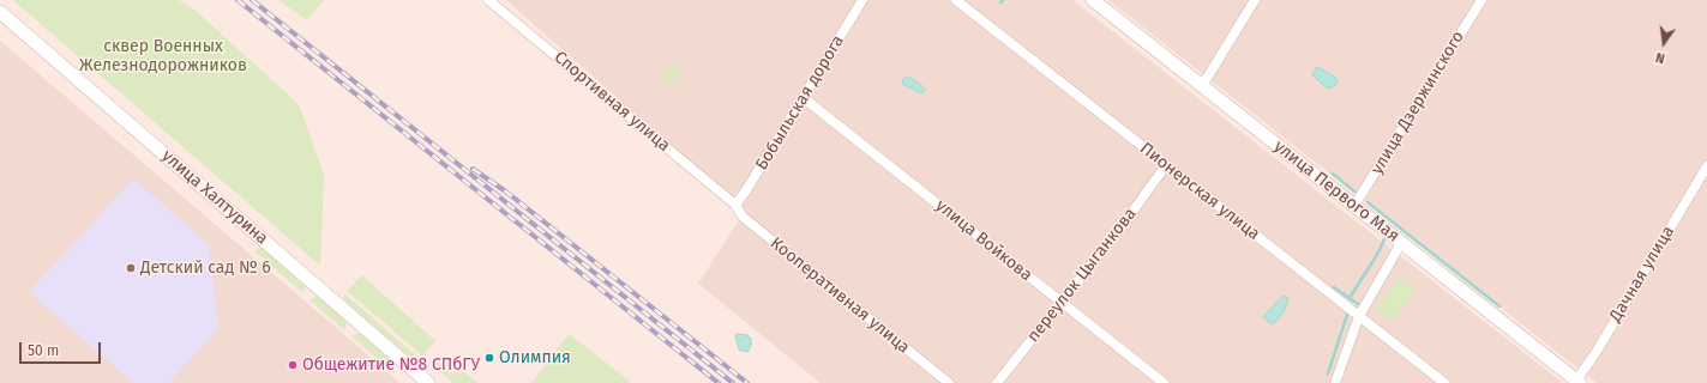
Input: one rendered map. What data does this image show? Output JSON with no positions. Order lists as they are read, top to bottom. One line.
{"streets":{"street":["Спортивная улица","Бобыльская дорога","улица Дзержинского","Пионерская улица","улица Первого Мая","улица Халтурина","улица Войкова","Дачная улица","переулок Цыганкова","Кооперативная улица"]},"crossings":[["Спортивная улица","Бобыльская дорога"],["Спортивная улица","Кооперативная улица"],["Бобыльская дорога","улица Войкова"],["Бобыльская дорога","Кооперативная улица"],["улица Дзержинского","улица Первого Мая"],["Пионерская улица","переулок Цыганкова"],["улица Первого Мая","Дачная улица"],["улица Войкова","переулок Цыганкова"]],"parks":["сквер Военных Железнодорожников"],"places":["Детский сад № 6","Олимпия","Общежитие №8 СПбГУ"],"scale_bar":"50 m","north":"bottom"}
